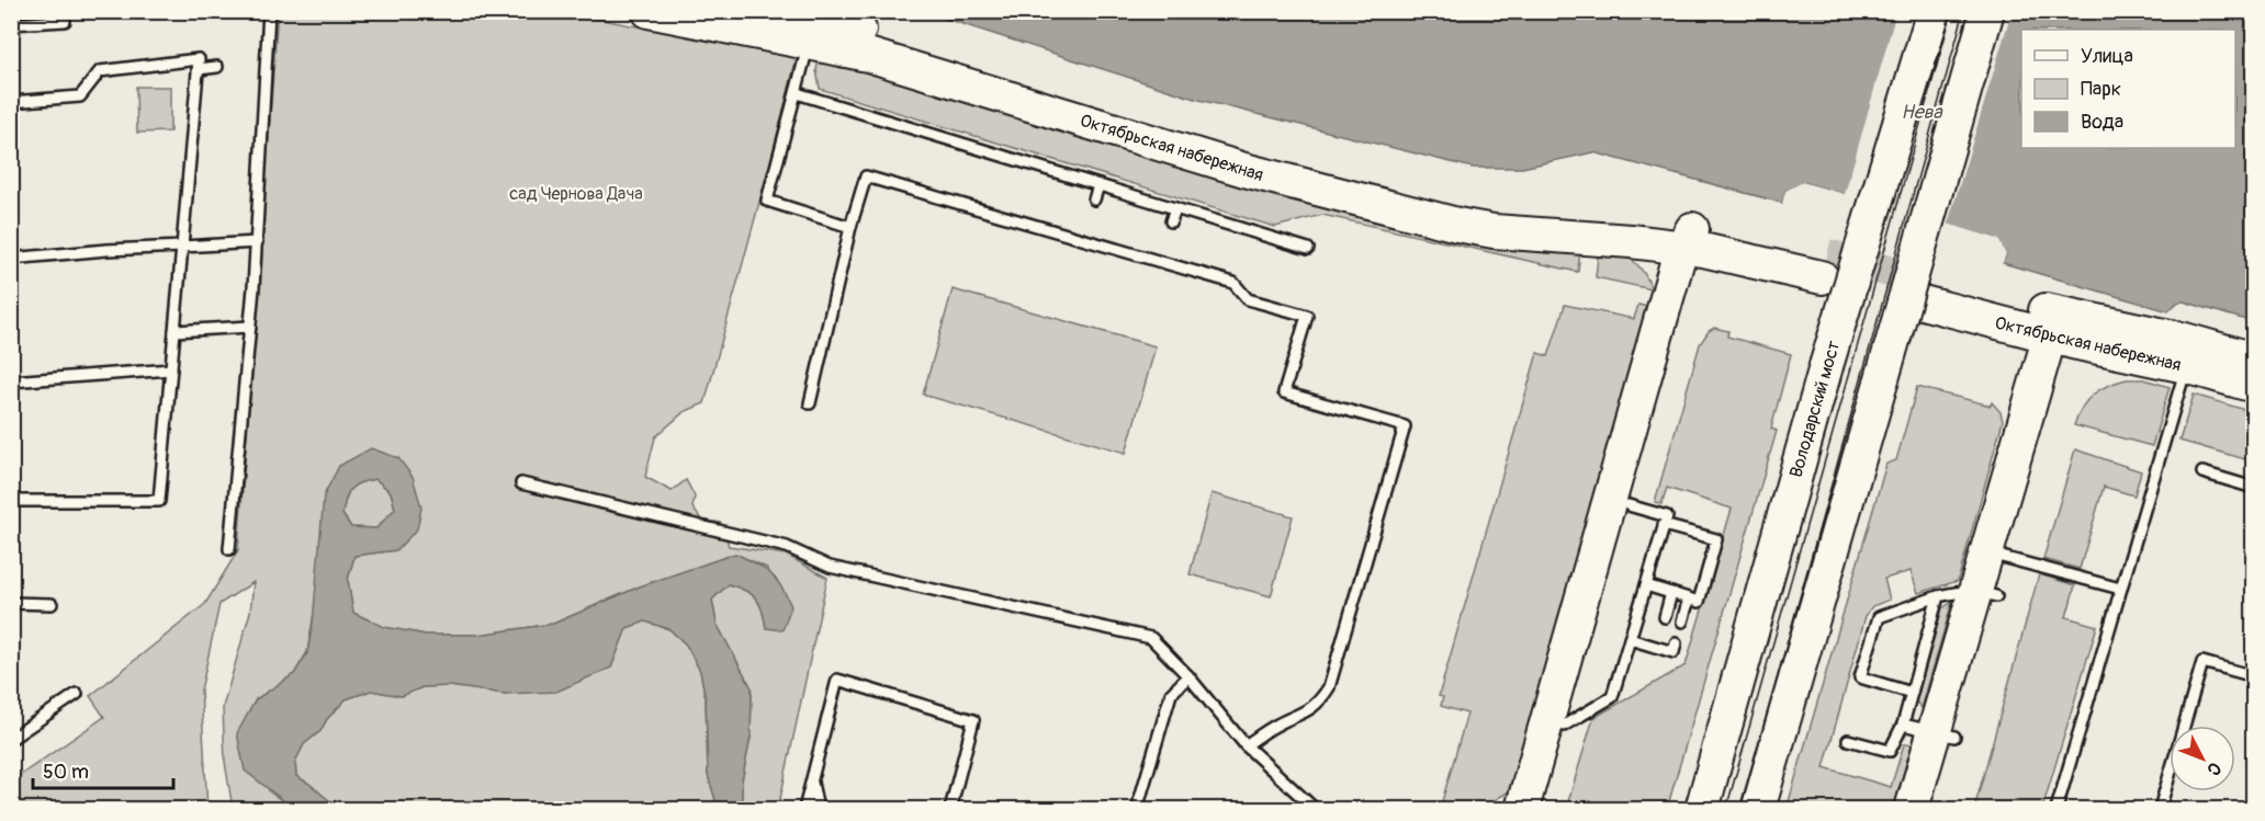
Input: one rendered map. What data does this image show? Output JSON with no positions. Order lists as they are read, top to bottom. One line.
{"streets":{"main road":["Октябрьская набережная","Володарский мост"]},"water":["Нева"],"parks":["сад Чернова Дача"],"legend":["Улица","Парк","Вода"],"scale_bar":"50 m","north":"bottom right"}
